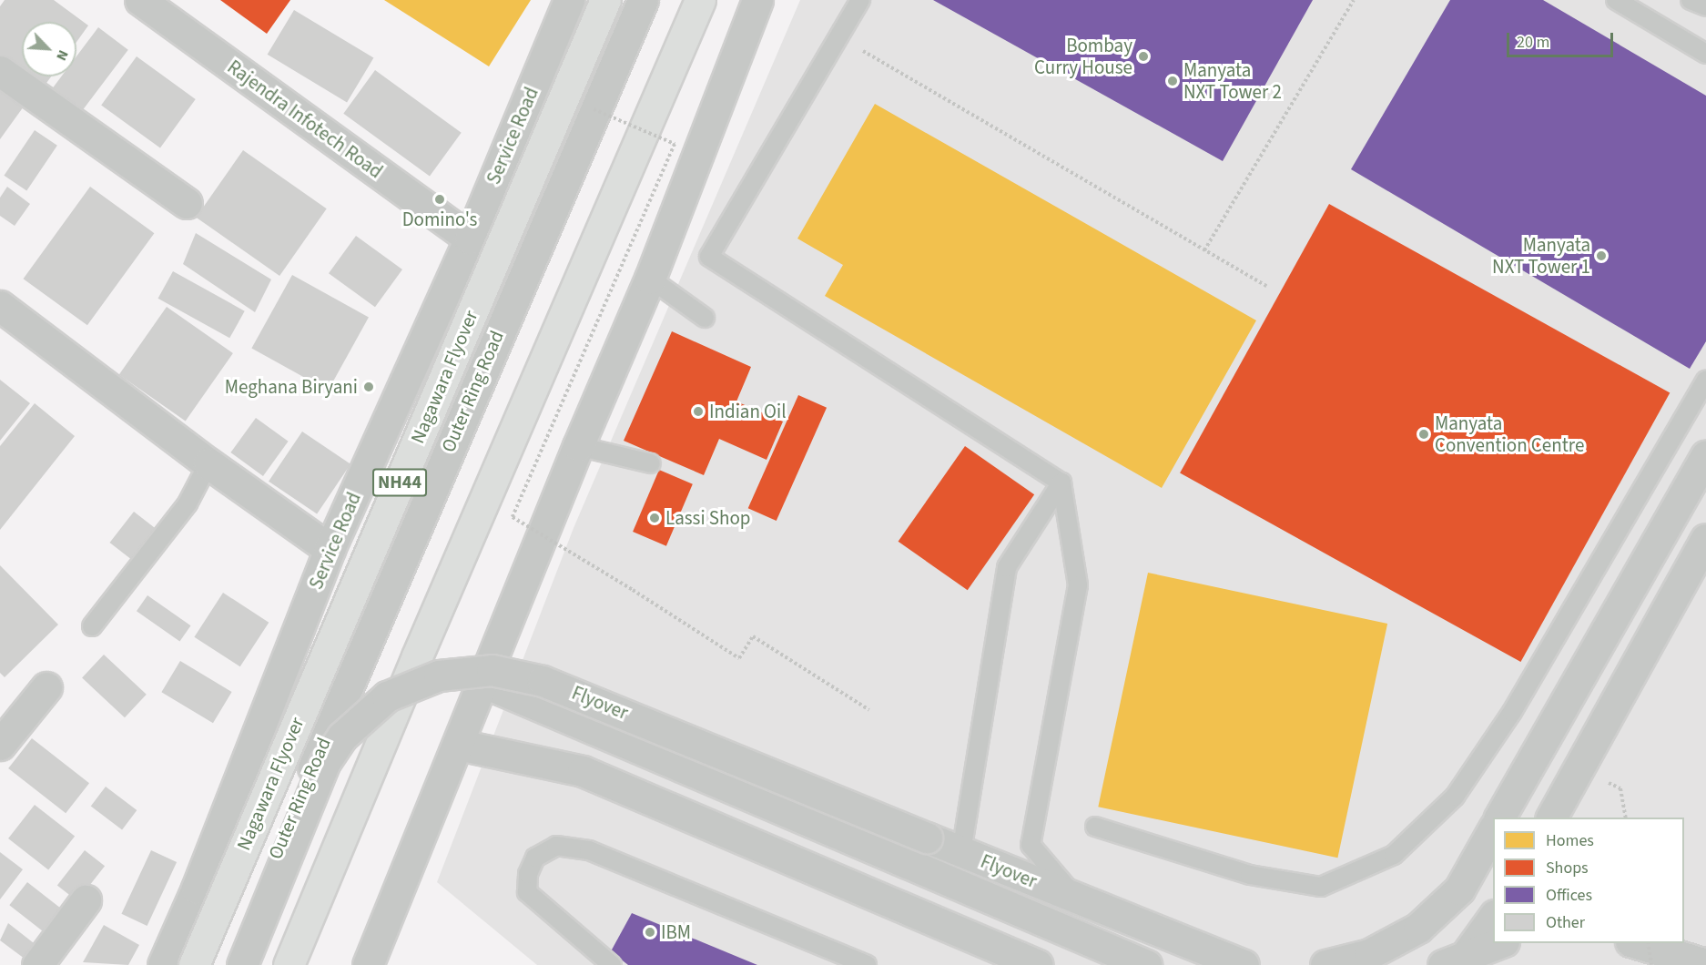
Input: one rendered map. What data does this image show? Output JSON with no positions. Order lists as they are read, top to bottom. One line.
{"streets":{"highway":["Nagawara Flyover","NH44"],"street":["Rajendra Infotech Road","Service Road","Outer Ring Road","Flyover"]},"crossings":[["Rajendra Infotech Road","Service Road"]],"places":["Bombay Curry House","Manyata NXT Tower 2","Domino's","Manyata NXT Tower 1","Meghana Biryani","Indian Oil","Manyata Convention Centre","Lassi Shop","IBM"],"legend":["Homes","Shops","Offices","Other"],"scale_bar":"20 m","north":"bottom right"}
